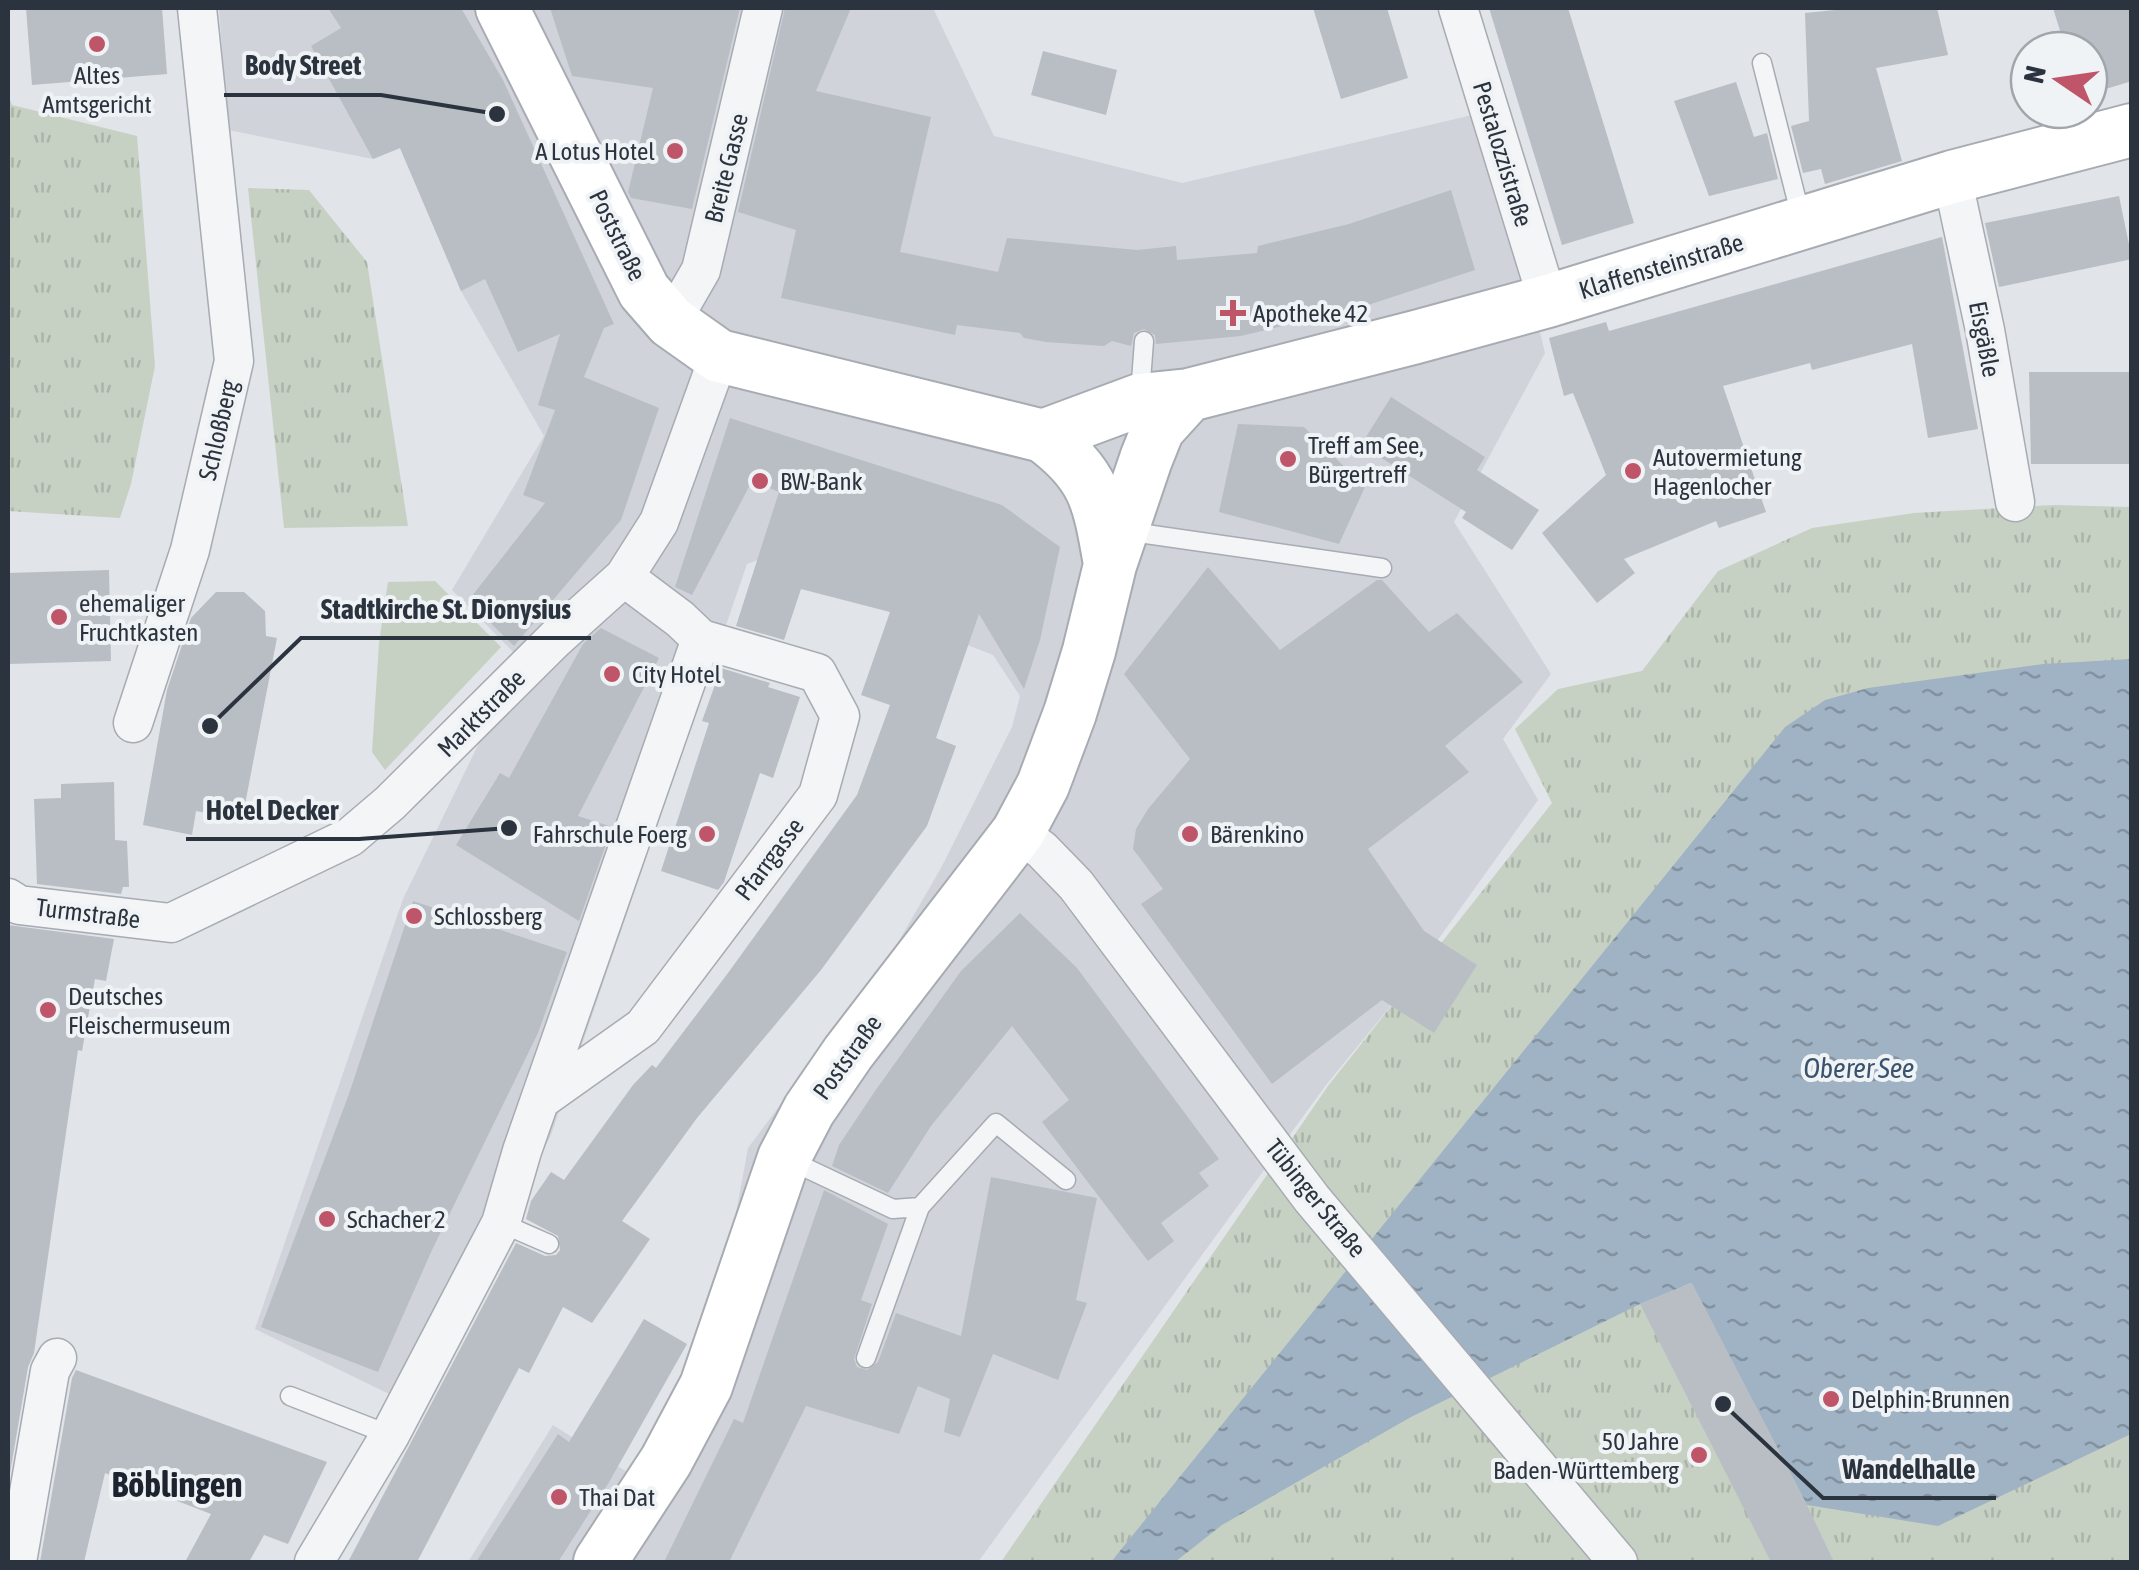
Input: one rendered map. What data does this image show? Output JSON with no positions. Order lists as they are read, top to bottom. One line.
{"streets":{"main road":["Poststraße","Klaffensteinstraße"],"street":["Pestalozzistraße","Breite Gasse","Eisgäßle","Schloßberg","Marktstraße","Pfarrgasse","Turmstraße","Tübinger Straße"]},"crossings":[["Pestalozzistraße","Klaffensteinstraße"],["Breite Gasse","Poststraße"],["Poststraße","Klaffensteinstraße"],["Poststraße","Marktstraße"],["Poststraße","Tübinger Straße"],["Klaffensteinstraße","Eisgäßle"],["Marktstraße","Pfarrgasse"],["Marktstraße","Turmstraße"]],"districts":["Böblingen"],"water":["Oberer See"],"places":{"other":["Altes Amtsgericht","Body Street","A Lotus Hotel","Treff am See, Bürgertreff","Autovermietung Hagenlocher","BW-Bank","ehemaliger Fruchtkasten","City Hotel","Stadtkirche St. Dionysius","Hotel Decker","Fahrschule Foerg","Bärenkino","Schlossberg","Deutsches Fleischermuseum","Schacher 2","Delphin-Brunnen","Wandelhalle","50 Jahre Baden-Württemberg","Thai Dat"],"health":["Apotheke 42"]},"north":"left"}
